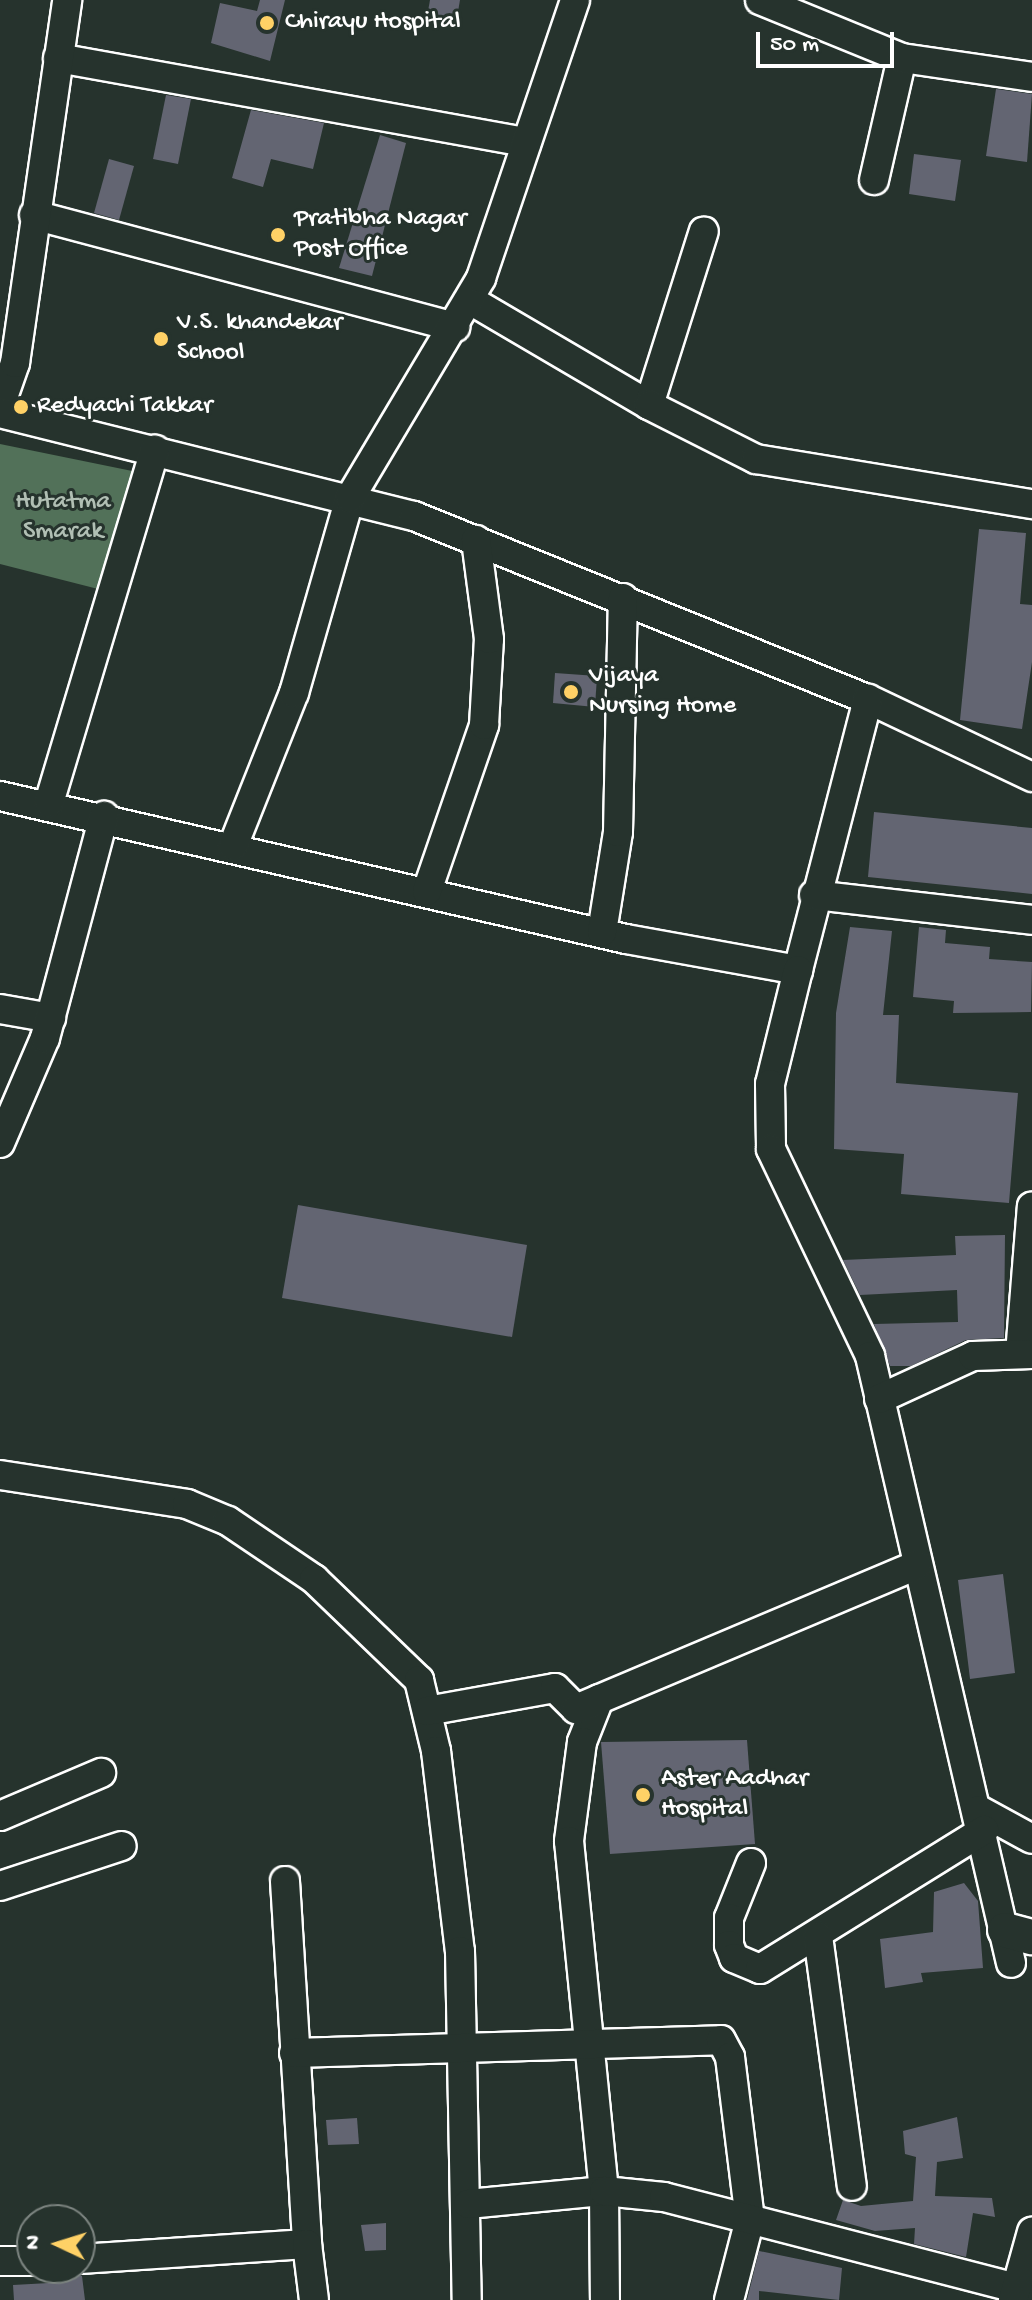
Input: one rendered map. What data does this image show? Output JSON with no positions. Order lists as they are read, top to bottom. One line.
{"parks":["Hutatma Smarak"],"places":["Chirayu Hospital","Pratibha Nagar Post Office","V.S. khandekar School","Redyachi Takkar","Vijaya Nursing Home","Aster Aadhar Hospital"],"scale_bar":"50 m","north":"left"}
